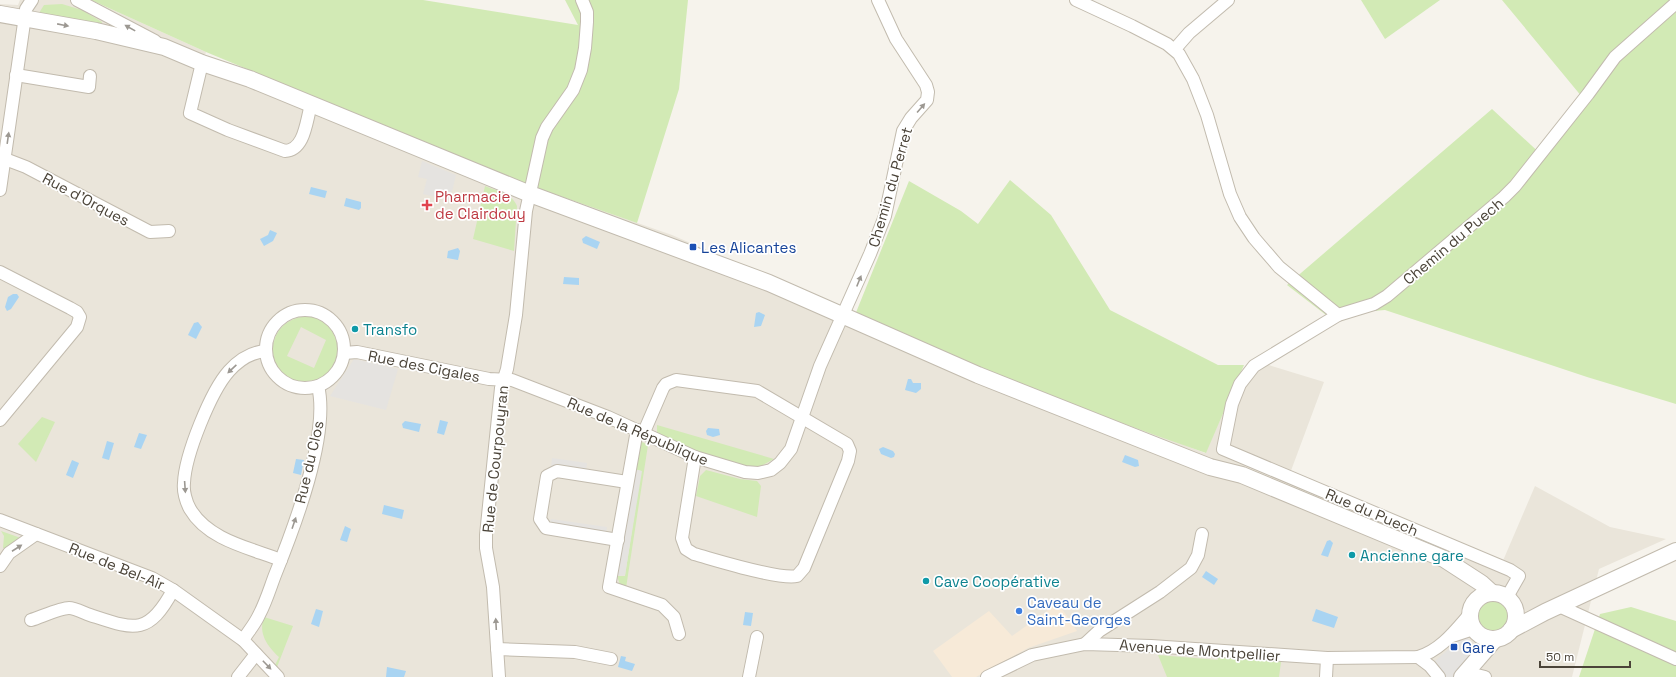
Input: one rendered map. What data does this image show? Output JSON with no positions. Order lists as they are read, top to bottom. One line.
{"streets":{"street":["Chemin du Perret","Rue d'Orques","Chemin du Puech","Rue des Cigales","Rue de la République","Rue de Courpouyran","Rue du Clos","Rue du Puech","Rue de Bel-Air","Avenue de Montpellier"]},"crossings":[["Chemin du Perret","Rue de la République"],["Chemin du Puech","Rue du Puech"],["Rue des Cigales","Rue de la République"],["Rue des Cigales","Rue de Courpouyran"],["Rue des Cigales","Rue du Clos"],["Rue de la République","Rue de Courpouyran"],["Rue du Clos","Rue de Bel-Air"],["Rue du Puech","Avenue de Montpellier"]],"one_way":["Chemin du Perret","Rue de Courpouyran","Rue du Clos"],"places":{"health":["Pharmacie de Clairdouy"],"transit":["Les Alicantes","Gare"],"other":["Transfo","Ancienne gare","Cave Coopérative","Caveau de Saint-Georges"]},"scale_bar":"50 m"}
